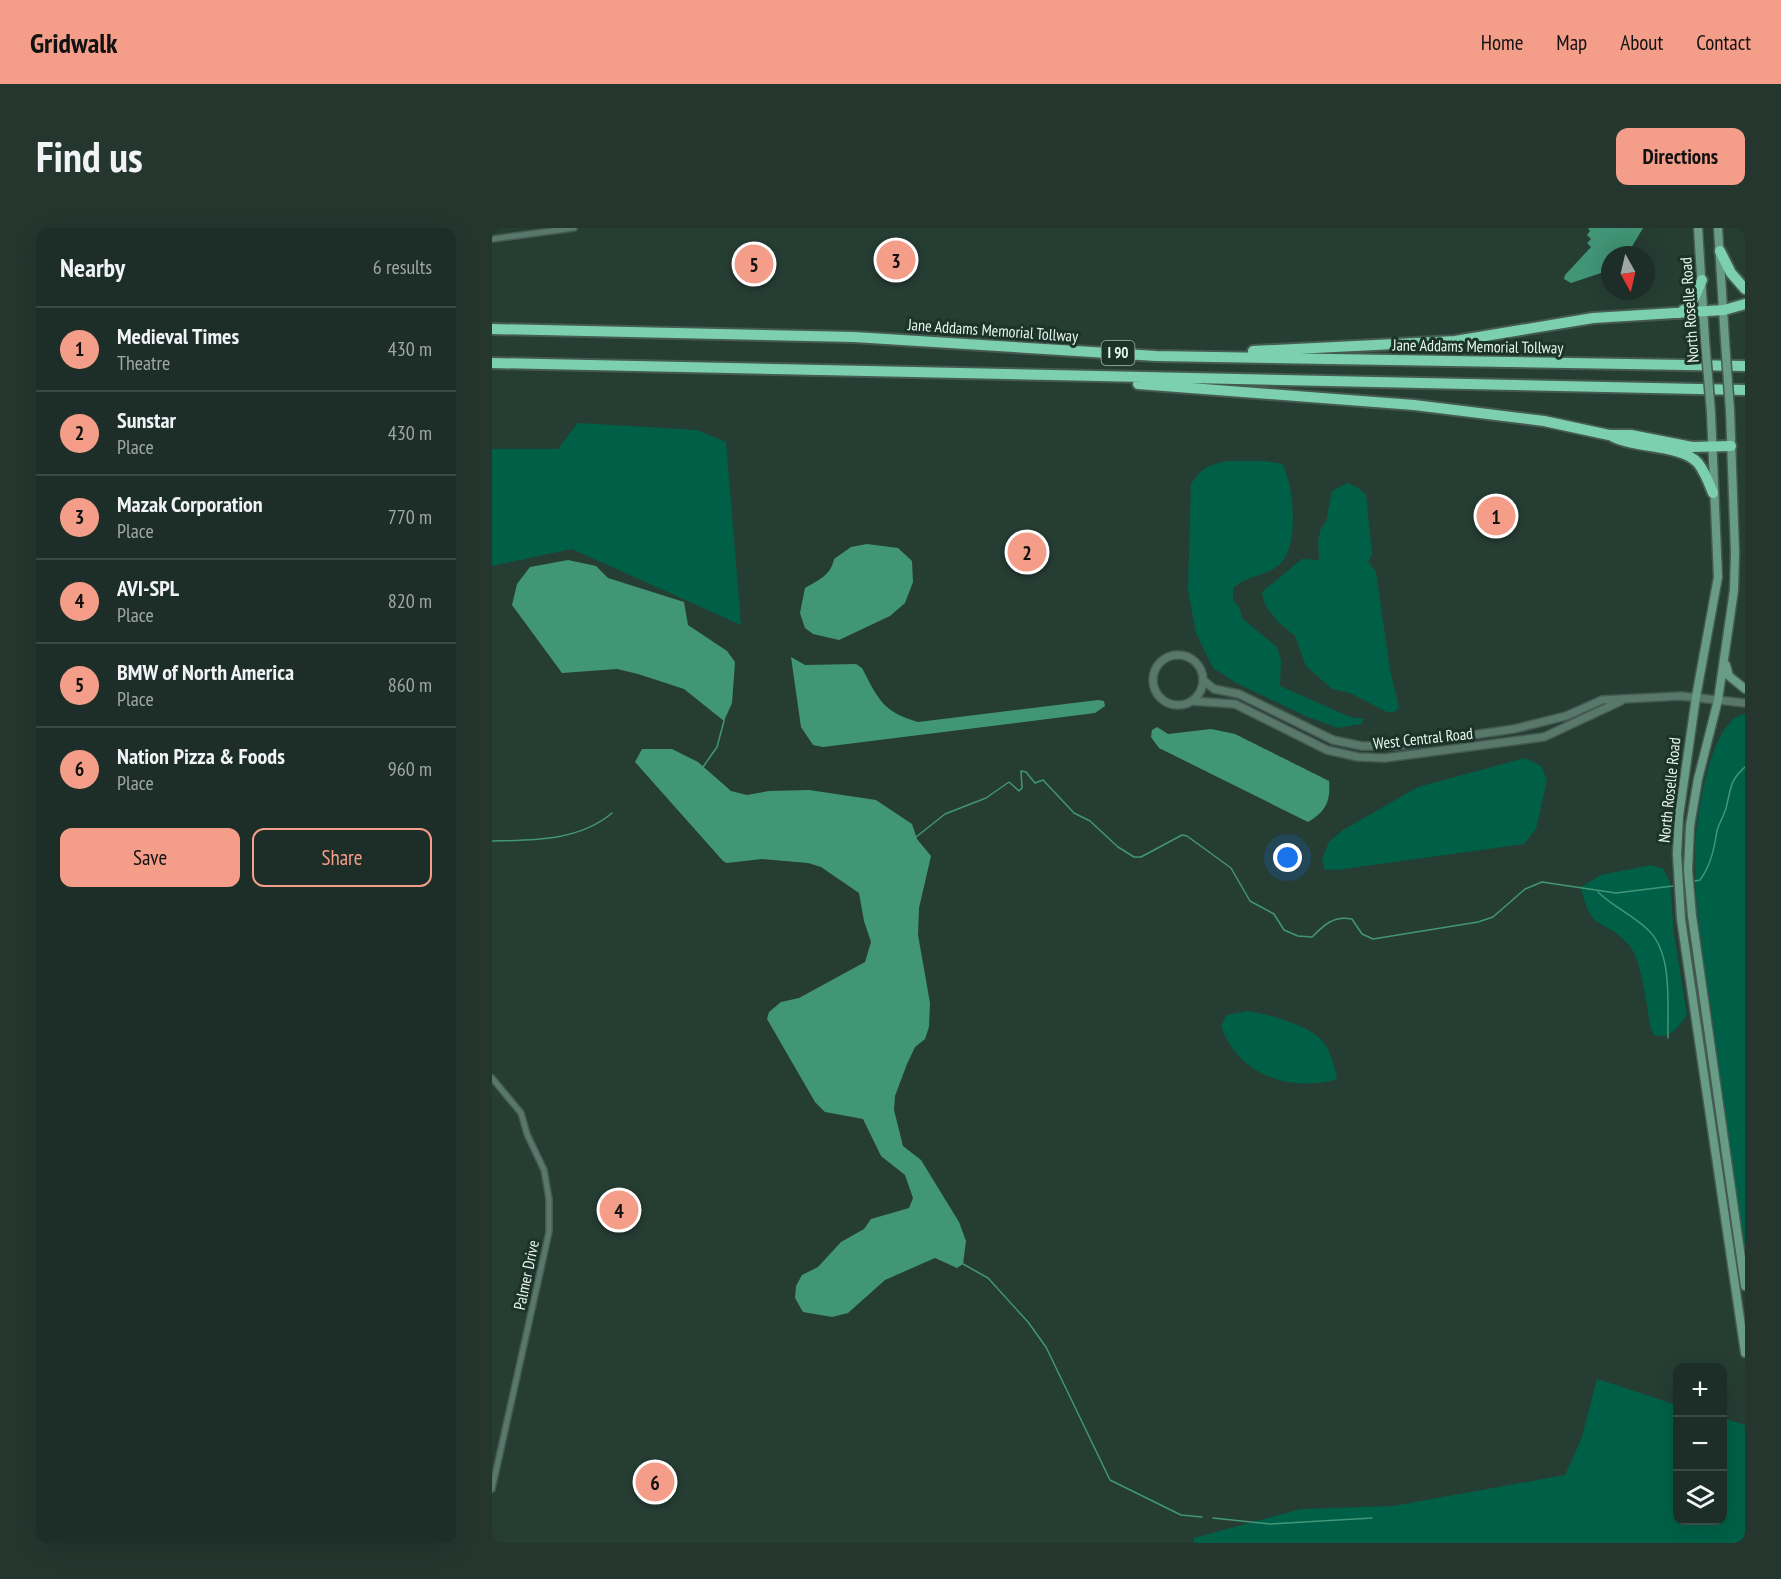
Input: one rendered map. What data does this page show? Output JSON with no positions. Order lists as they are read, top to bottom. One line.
{"streets":{"highway":["Jane Addams Memorial Tollway","I 90"],"main road":["North Roselle Road"],"street":["West Central Road","Palmer Drive"]},"crossings":[["North Roselle Road","West Central Road"]],"north":"bottom","page":{"header":"Gridwalk","nav":["Home","Map","About","Contact"],"buttons":["Directions",["Save","Share"]],"title":"Find us","heading":["Nearby","6 results"],"pins":["3","5","1","2","4","6"],"list":[{"mark":"1","name":"Medieval Times","note":"Theatre","value":"430 m"},{"mark":"2","name":"Sunstar","note":"Place","value":"430 m"},{"mark":"3","name":"Mazak Corporation","note":"Place","value":"770 m"},{"mark":"4","name":"AVI-SPL","note":"Place","value":"820 m"},{"mark":"5","name":"BMW of North America","note":"Place","value":"860 m"},{"mark":"6","name":"Nation Pizza & Foods","note":"Place","value":"960 m"}],"map_buttons":["+","−"]}}
